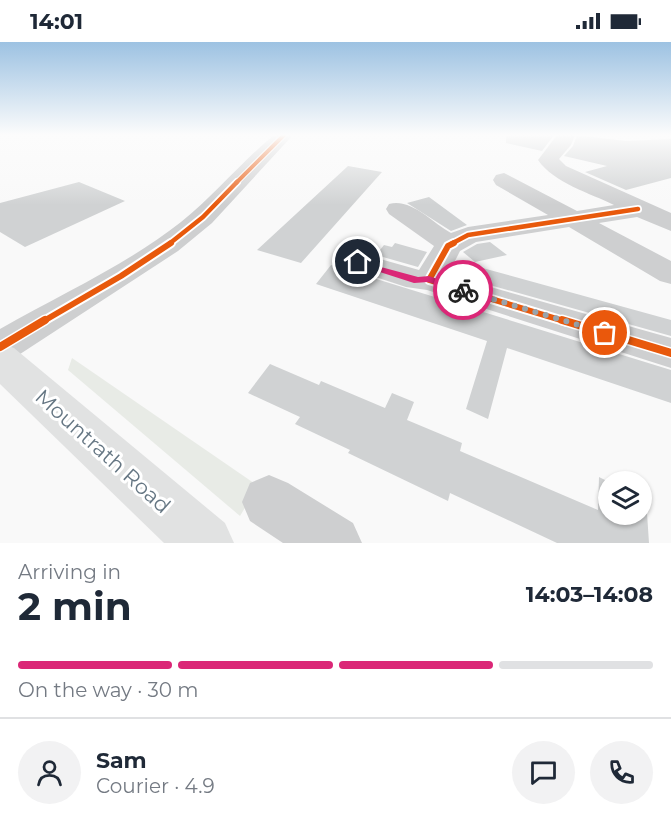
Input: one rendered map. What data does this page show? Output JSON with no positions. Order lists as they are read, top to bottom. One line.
{"streets":{"main road":["Mountrath Road"]},"page":{"status":"14:01","heading":["2 min","Arriving in","14:03–14:08"],"panel":["Sam","Courier · 4.9"],"bar":"On the way · 30 m"}}
